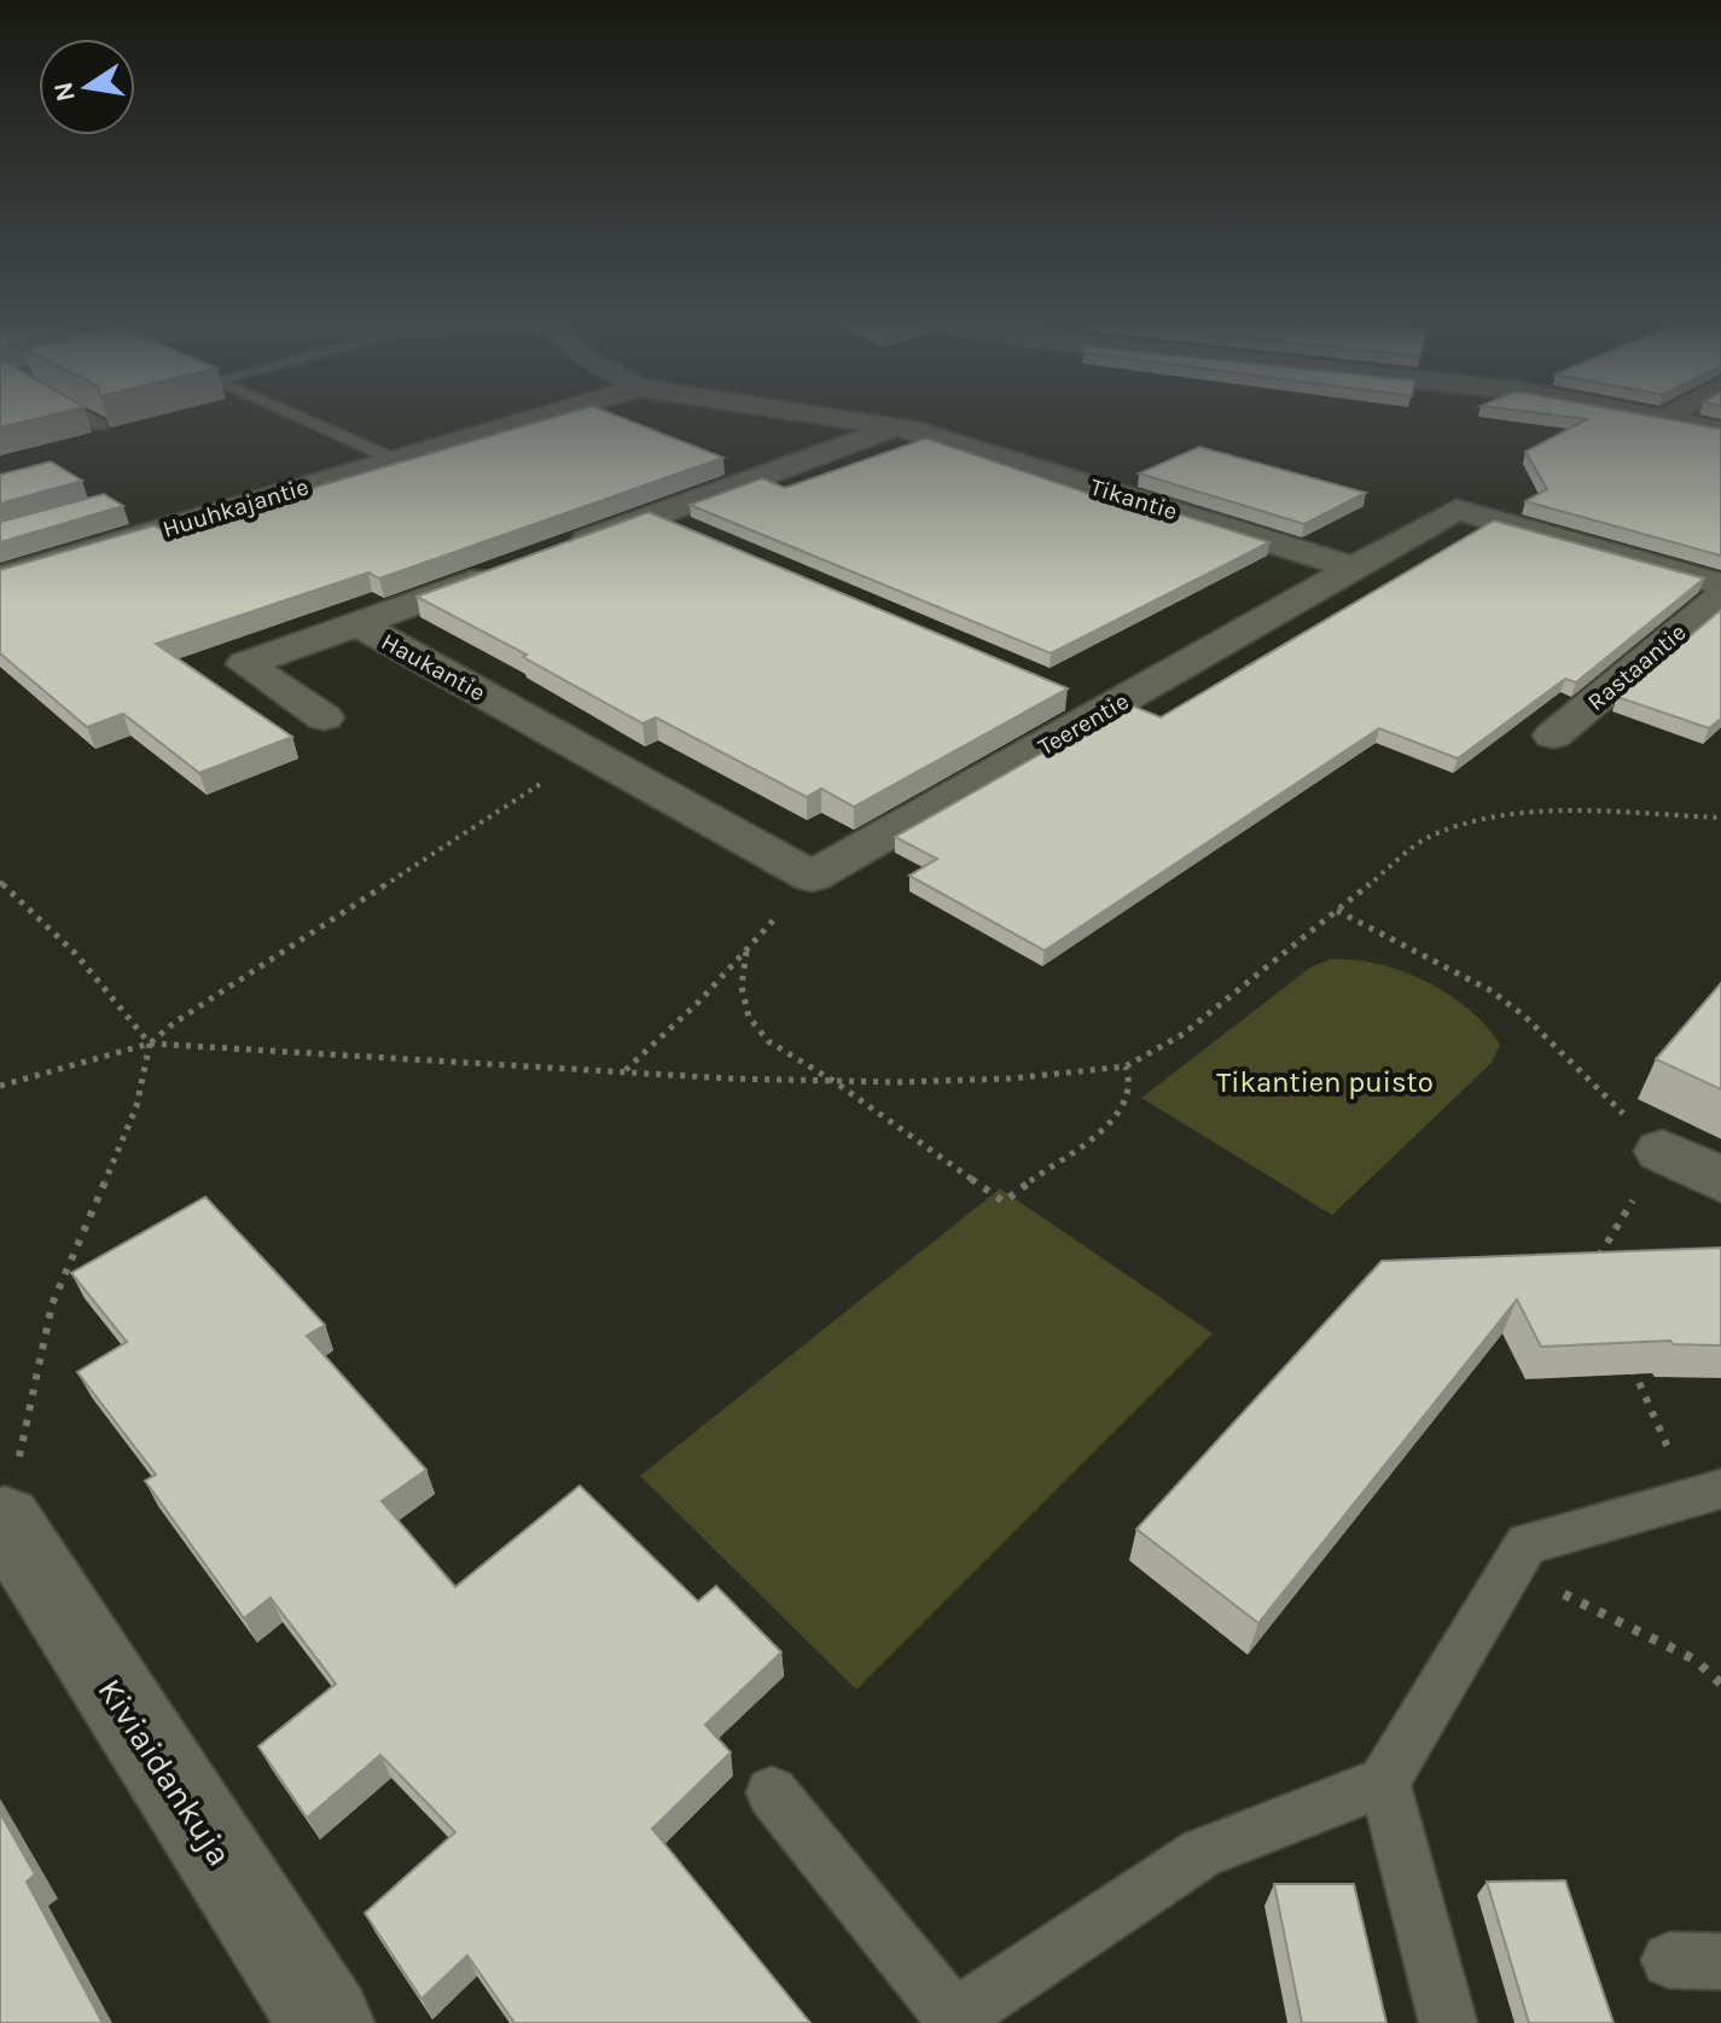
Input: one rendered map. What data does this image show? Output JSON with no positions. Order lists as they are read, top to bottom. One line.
{"streets":{"street":["Tikantie","Huuhkajantie","Haukantie","Rastaantie","Teerentie","Kiviaidankuja"]},"crossings":[["Tikantie","Teerentie"],["Haukantie","Teerentie"]],"parks":["Tikantien puisto"],"north":"left"}
